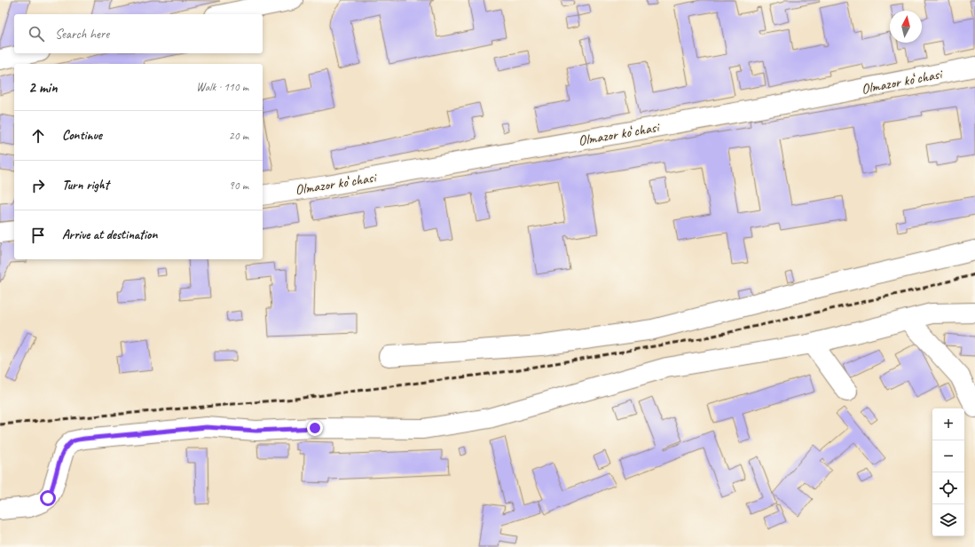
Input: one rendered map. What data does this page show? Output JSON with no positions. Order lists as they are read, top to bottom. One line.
{"streets":{"street":["Olmazor koʻchasi"]},"north":"top","page":{"search":"Search here","heading":["2 min","Walk · 110 m"],"list":[["Continue","20 m"],["Turn right","90 m"],"Arrive at destination"],"map_buttons":["+","−"]}}
